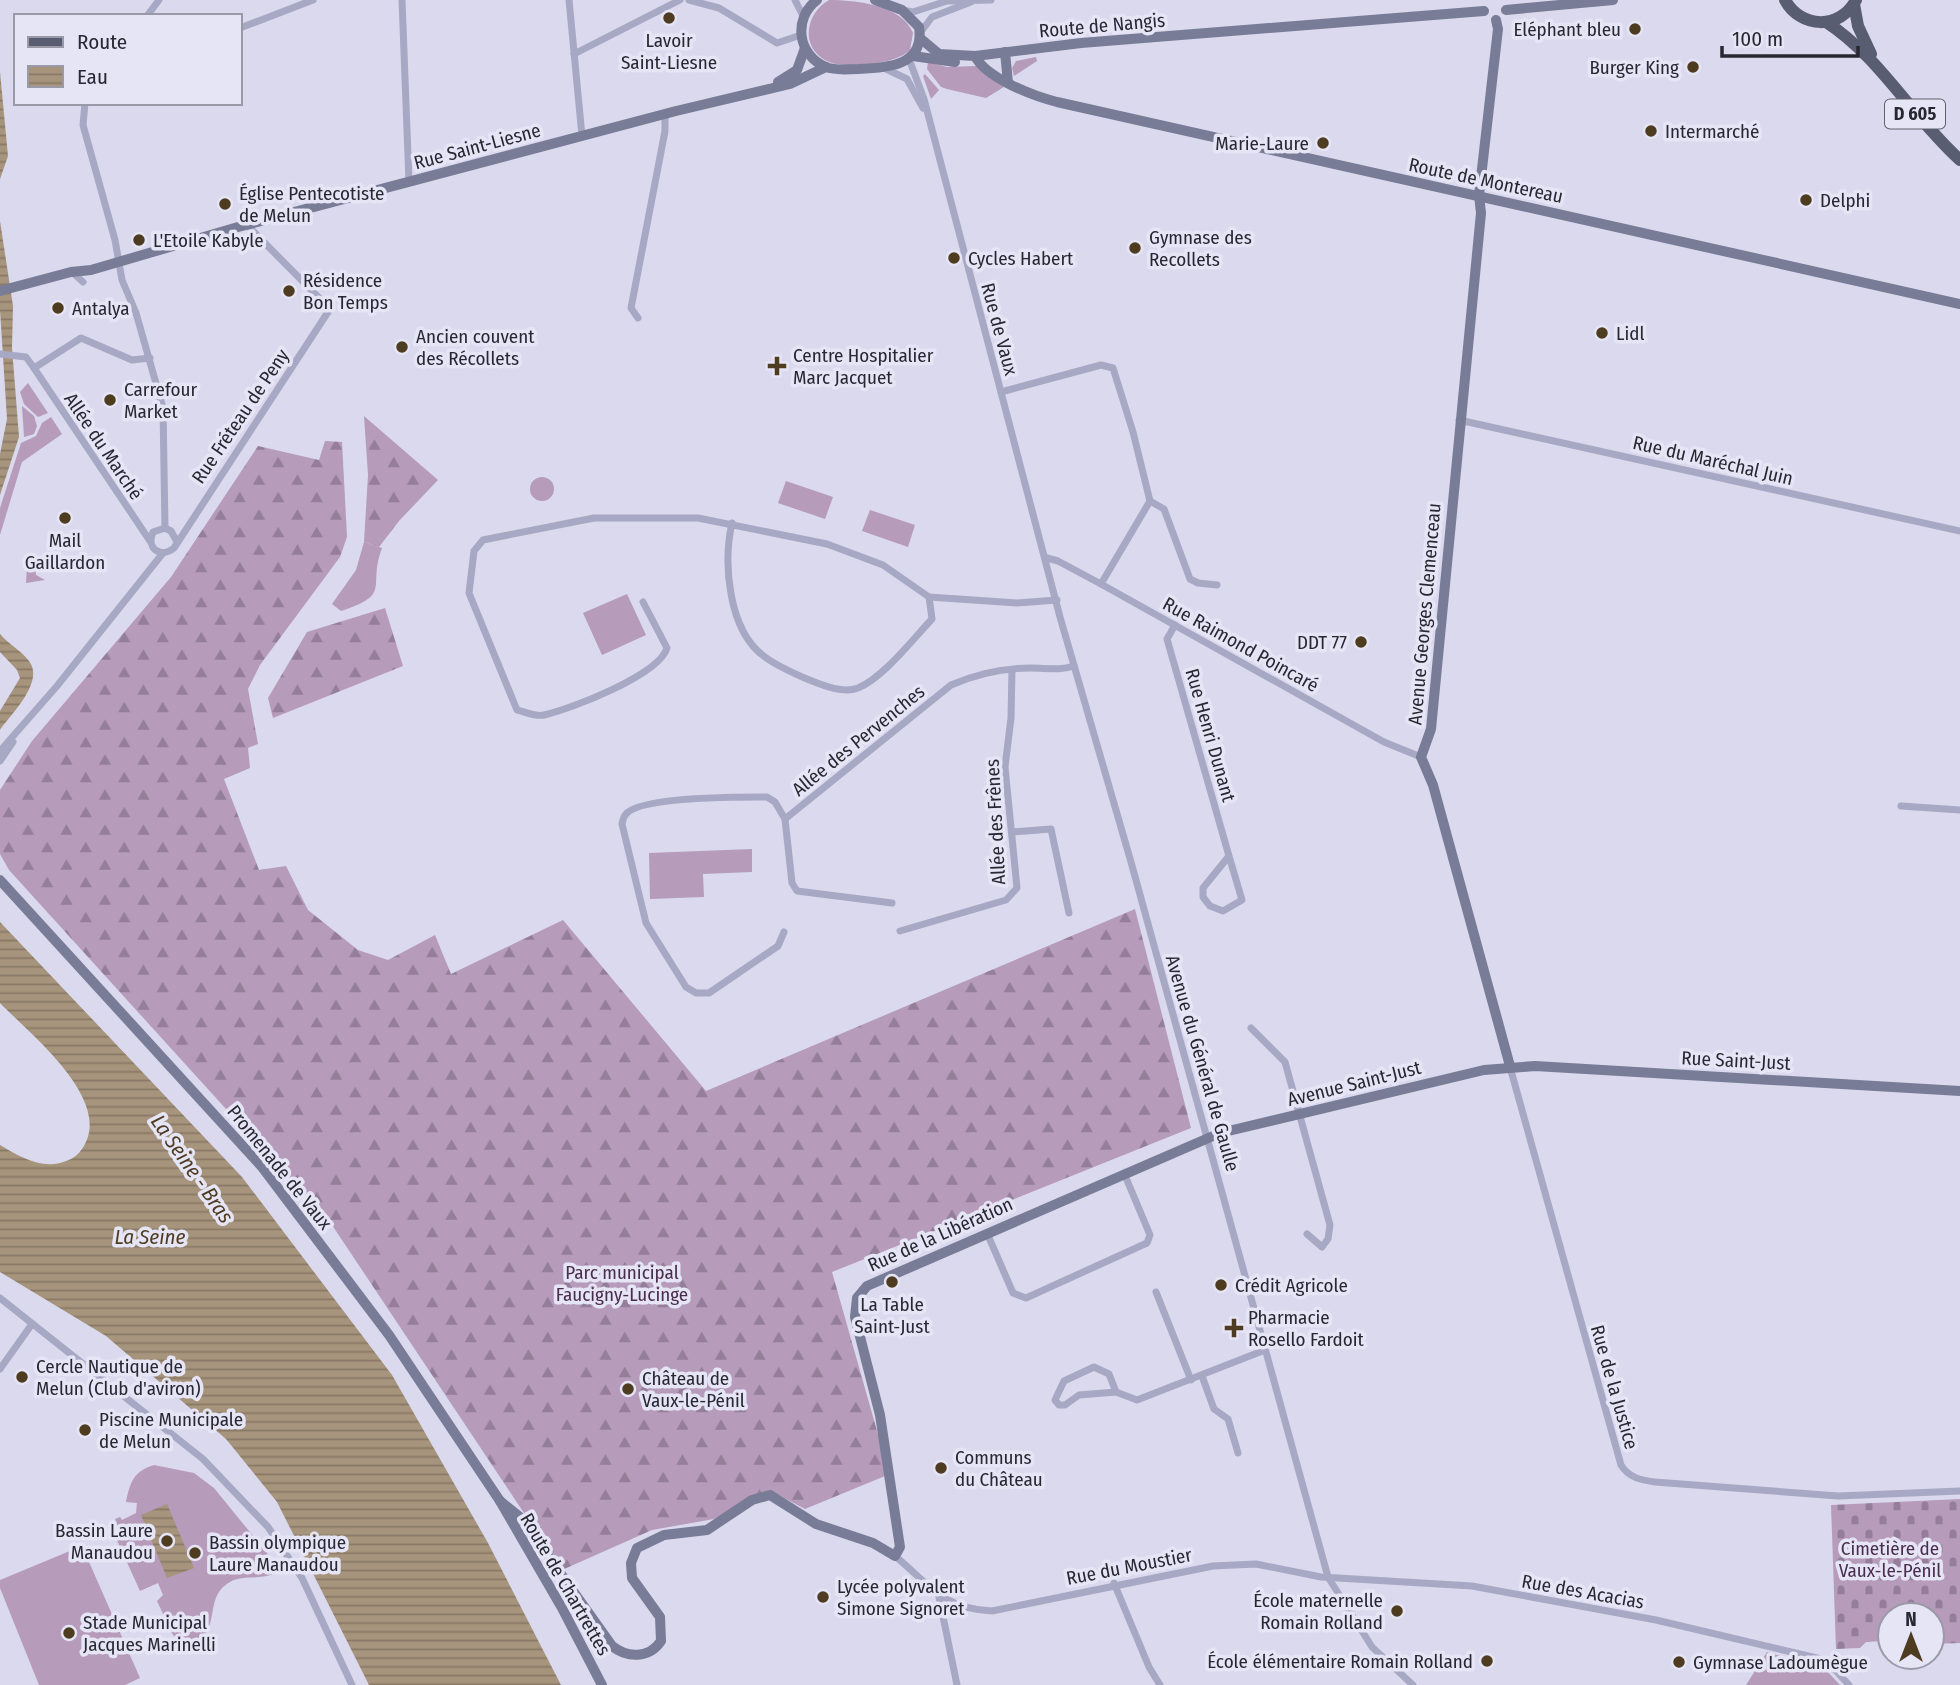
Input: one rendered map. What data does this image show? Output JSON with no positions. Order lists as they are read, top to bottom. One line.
{"streets":{"main road":["Route de Nangis","D 605","Rue Saint-Liesne","Route de Montereau","Avenue Georges Clemenceau","Rue Saint-Just","Avenue Saint-Just","Promenade de Vaux","Rue de la Libération","Route de Chartrettes"],"street":["Rue de Vaux","Rue Fréteau de Peny","Allée du Marché","Rue du Maréchal Juin","Rue Raimond Poincaré","Rue Henri Dunant","Allée des Pervenches","Allée des Frênes","Avenue du Général de Gaulle","Rue de la Justice","Rue du Moustier","Rue des Acacias"]},"crossings":[["Route de Nangis","Route de Montereau"],["Route de Nangis","Rue de Vaux"],["Rue Saint-Liesne","Rue Fréteau de Peny"],["Route de Montereau","Avenue Georges Clemenceau"],["Rue de Vaux","Rue Raimond Poincaré"],["Rue de Vaux","Avenue du Général de Gaulle"],["Rue Fréteau de Peny","Allée du Marché"],["Rue du Maréchal Juin","Avenue Georges Clemenceau"],["Avenue Georges Clemenceau","Rue Raimond Poincaré"],["Rue Raimond Poincaré","Rue Henri Dunant"],["Rue Raimond Poincaré","Avenue du Général de Gaulle"],["Allée des Pervenches","Allée des Frênes"],["Allée des Pervenches","Avenue du Général de Gaulle"],["Rue Saint-Just","Avenue Saint-Just"],["Rue Saint-Just","Rue de la Justice"],["Avenue du Général de Gaulle","Avenue Saint-Just"],["Avenue du Général de Gaulle","Rue de la Libération"],["Avenue du Général de Gaulle","Rue du Moustier"],["Avenue du Général de Gaulle","Rue des Acacias"],["Avenue Saint-Just","Rue de la Libération"],["Avenue Saint-Just","Rue de la Justice"],["Promenade de Vaux","Route de Chartrettes"],["Rue du Moustier","Rue des Acacias"]],"water":["La Seine - Bras","La Seine"],"parks":["Parc municipal Faucigny-Lucinge","Cimetière de Vaux-le-Pénil"],"places":{"other":["Lavoir Saint-Liesne","Eléphant bleu","Burger King","Intermarché","Marie-Laure","Delphi","Église Pentecotiste de Melun","L'Etoile Kabyle","Gymnase des Recollets","Cycles Habert","Résidence Bon Temps","Antalya","Lidl","Ancien couvent des Récollets","Carrefour Market","Mail Gaillardon","DDT 77","La Table Saint-Just","Crédit Agricole","Cercle Nautique de Melun (Club d'aviron)","Château de Vaux-le-Pénil","Piscine Municipale de Melun","Communs du Château","Bassin Laure Manaudou","Bassin olympique Laure Manaudou","Lycée polyvalent Simone Signoret","École maternelle Romain Rolland","Stade Municipal Jacques Marinelli","École élémentaire Romain Rolland","Gymnase Ladoumègue"],"health":["Centre Hospitalier Marc Jacquet","Pharmacie Rosello Fardoit"]},"legend":["Route","Eau"],"scale_bar":"100 m","north":"top"}
